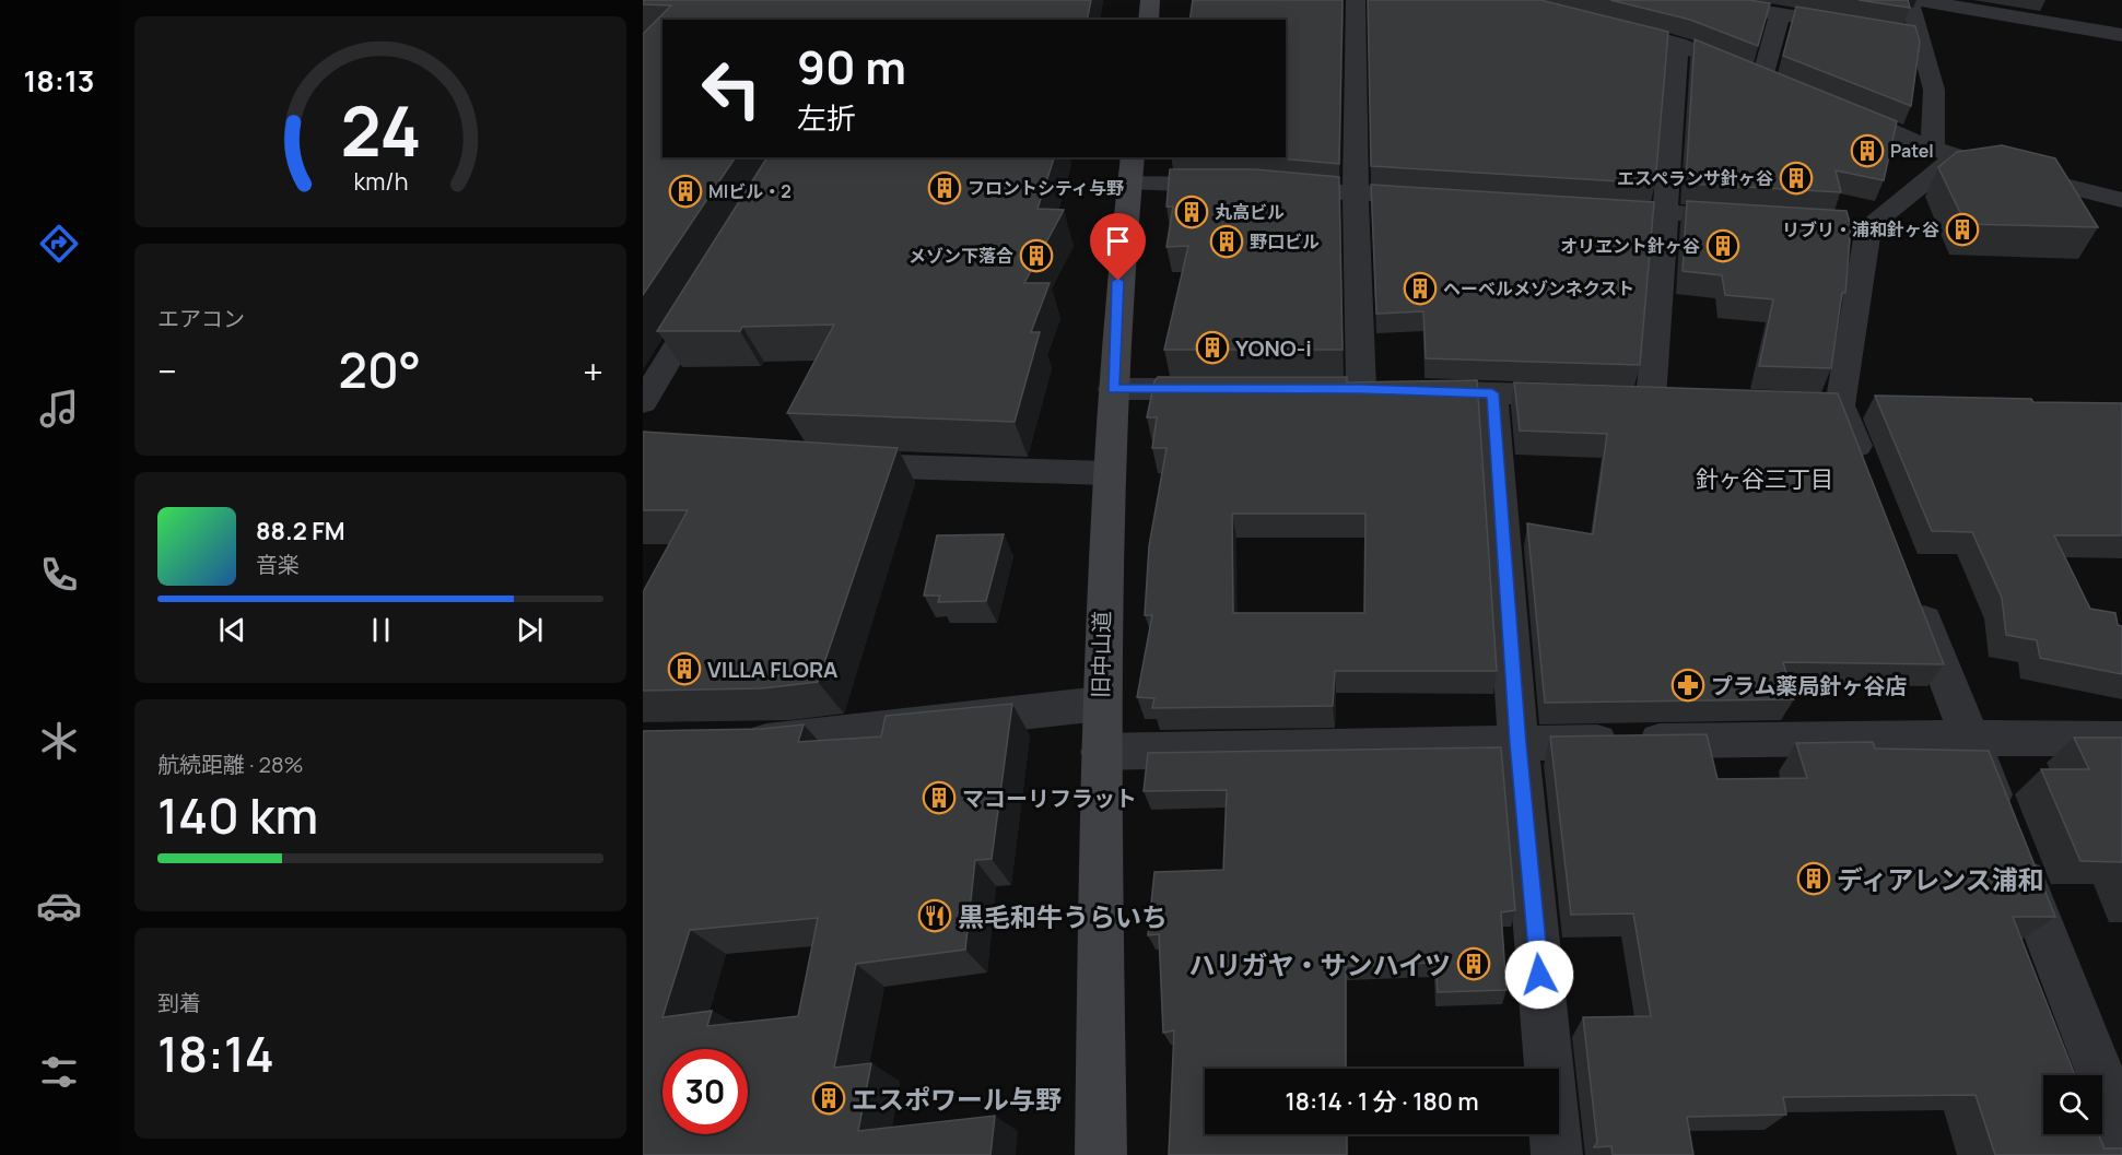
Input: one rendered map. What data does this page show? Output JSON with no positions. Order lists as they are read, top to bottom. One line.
{"streets":{"main road":["旧中山道"]},"districts":["針ヶ谷三丁目"],"places":{"building":["Patel","エスペランサ針ヶ谷","フロントシティ与野","MIビル・2","丸高ビル","リブリ・浦和針ヶ谷","野口ビル","オリヱント針ヶ谷","メゾン下落合","ヘーベルメゾンネクスト","YONO-i","VILLA FLORA","マコーリフラット","ディアレンス浦和","ハリガヤ・サンハイツ","エスポワール与野"],"pharmacy":["プラム薬局針ヶ谷店"],"restaurant":["黒毛和牛うらいち"]},"page":{"tabs":"18:13","turn":["90 m","左折"],"tile":["エアコン",["航続距離 · 28%","140 km"],["到着","18:14"]],"heat":["−","20°","+"],"song":["88.2 FM","音楽"],"limit":"30","trip":"18:14 · 1 分 · 180 m","gauge":["24","km/h"]}}
